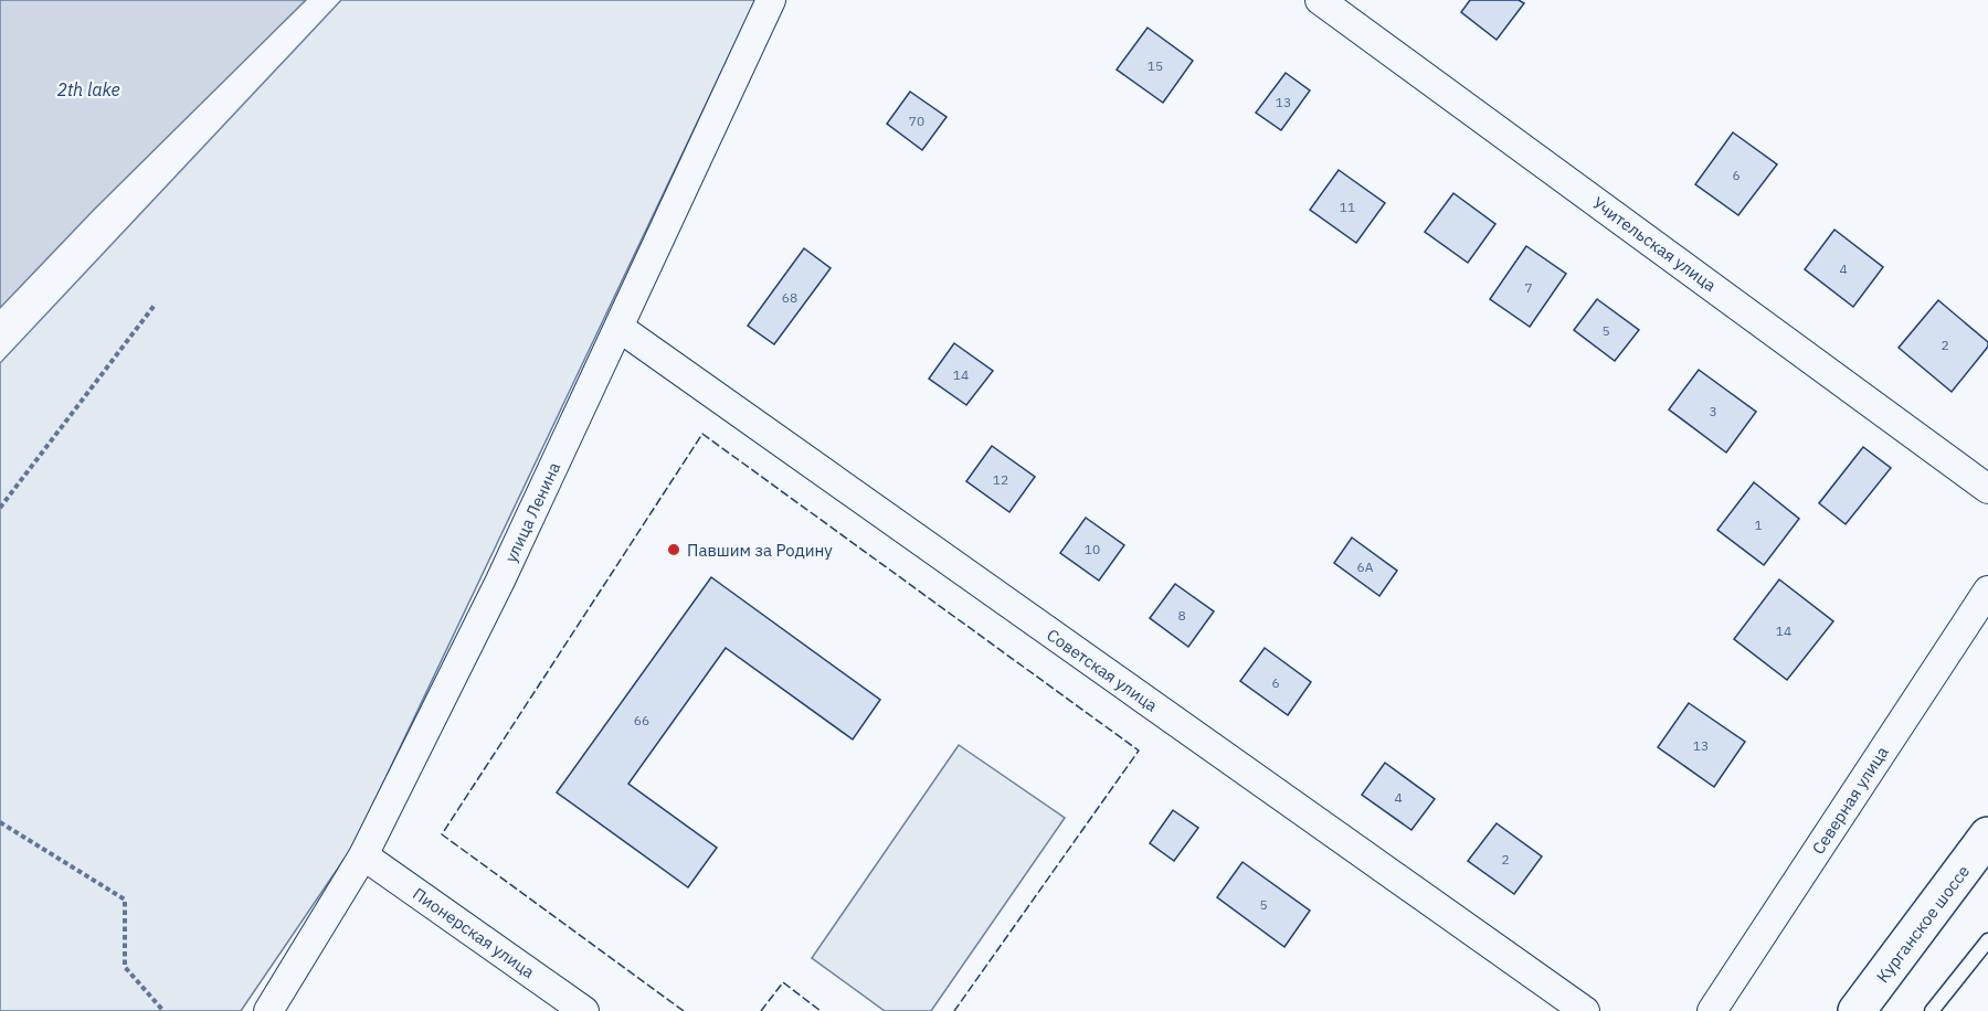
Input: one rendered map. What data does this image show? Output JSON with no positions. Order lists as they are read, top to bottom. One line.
{"streets":{"main road":["Курганское шоссе"],"street":["Учительская улица","улица Ленина","Советская улица","Северная улица","Пионерская улица"]},"crossings":[["улица Ленина","Советская улица"],["улица Ленина","Пионерская улица"]],"water":["2th lake"],"places":["Павшим за Родину"],"house_numbers":["15","13","70","6","11","4","7","68","5","2","14","3","12","1","10","6А","8","14","6","66","13","4","2","5"]}
